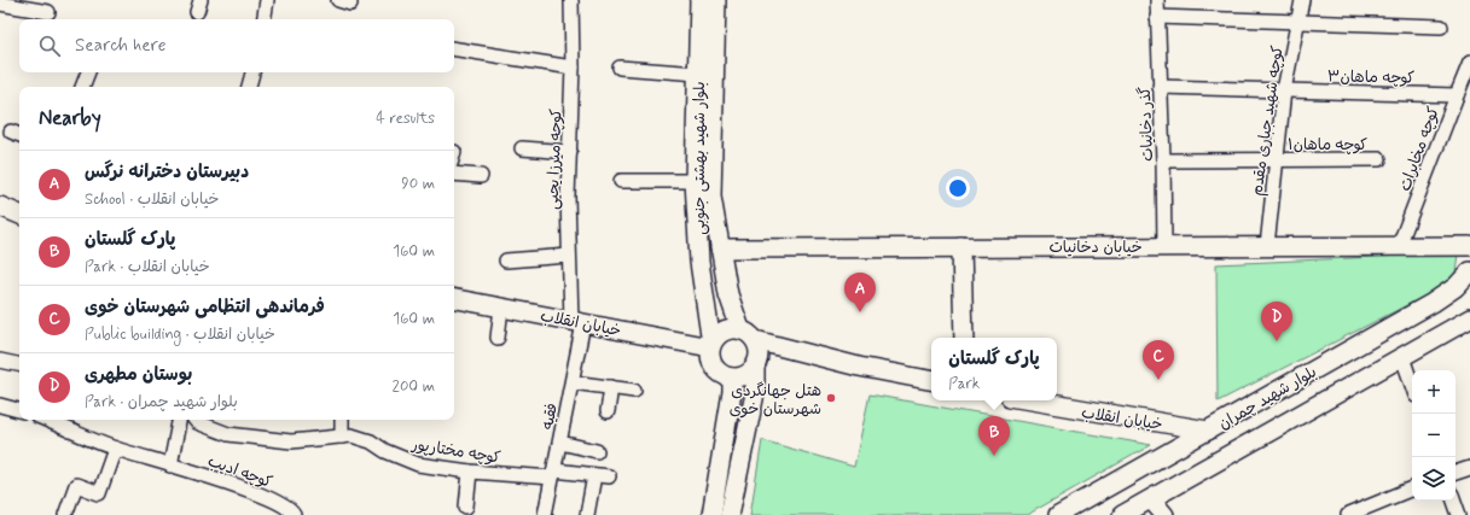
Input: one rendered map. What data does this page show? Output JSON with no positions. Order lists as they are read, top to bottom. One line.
{"streets":{"main road":["بلوار شهید بهشتی جنوبی","خیابان دخانیات","خیابان انقلاب","بلوار شهید چمران"],"street":["کوچه ماهان۳","کوچه شهید جباری مقدم","گذر دخانیات","کوچه ماهان۱","کوچه مخابرات","کوچه میرزا یحیی","فقیه","کوچه مختارپور","کوچه ادیب"]},"crossings":[["کوچه ماهان۳","کوچه شهید جباری مقدم"],["کوچه ماهان۳","گذر دخانیات"],["کوچه ماهان۳","کوچه مخابرات"],["کوچه شهید جباری مقدم","کوچه ماهان۱"],["کوچه شهید جباری مقدم","خیابان دخانیات"],["گذر دخانیات","کوچه ماهان۱"],["گذر دخانیات","خیابان دخانیات"],["کوچه مخابرات","خیابان دخانیات"],["بلوار شهید بهشتی جنوبی","خیابان دخانیات"],["بلوار شهید بهشتی جنوبی","خیابان انقلاب"],["کوچه میرزا یحیی","خیابان انقلاب"],["کوچه میرزا یحیی","فقیه"],["خیابان انقلاب","بلوار شهید چمران"],["خیابان انقلاب","فقیه"],["فقیه","کوچه مختارپور"]],"places":["هتل جهانگردی شهرستان خوی"],"page":{"search":"Search here","heading":["Nearby","4 results"],"list":[{"mark":"A","name":"دبیرستان دخترانه نرگس","note":"School · خیابان انقلاب","value":"90 m"},{"mark":"B","name":"پارک گلستان","note":"Park · خیابان انقلاب","value":"160 m"},{"mark":"C","name":"فرماندهی انتظامی شهرستان خوی","note":"Public building · خیابان انقلاب","value":"160 m"},{"mark":"D","name":"بوستان مطهری","note":"Park · بلوار شهید چمران","value":"200 m"}],"pins":["A","D","C","B"],"popup":["پارک گلستان","Park"],"map_buttons":["+","−"]}}
